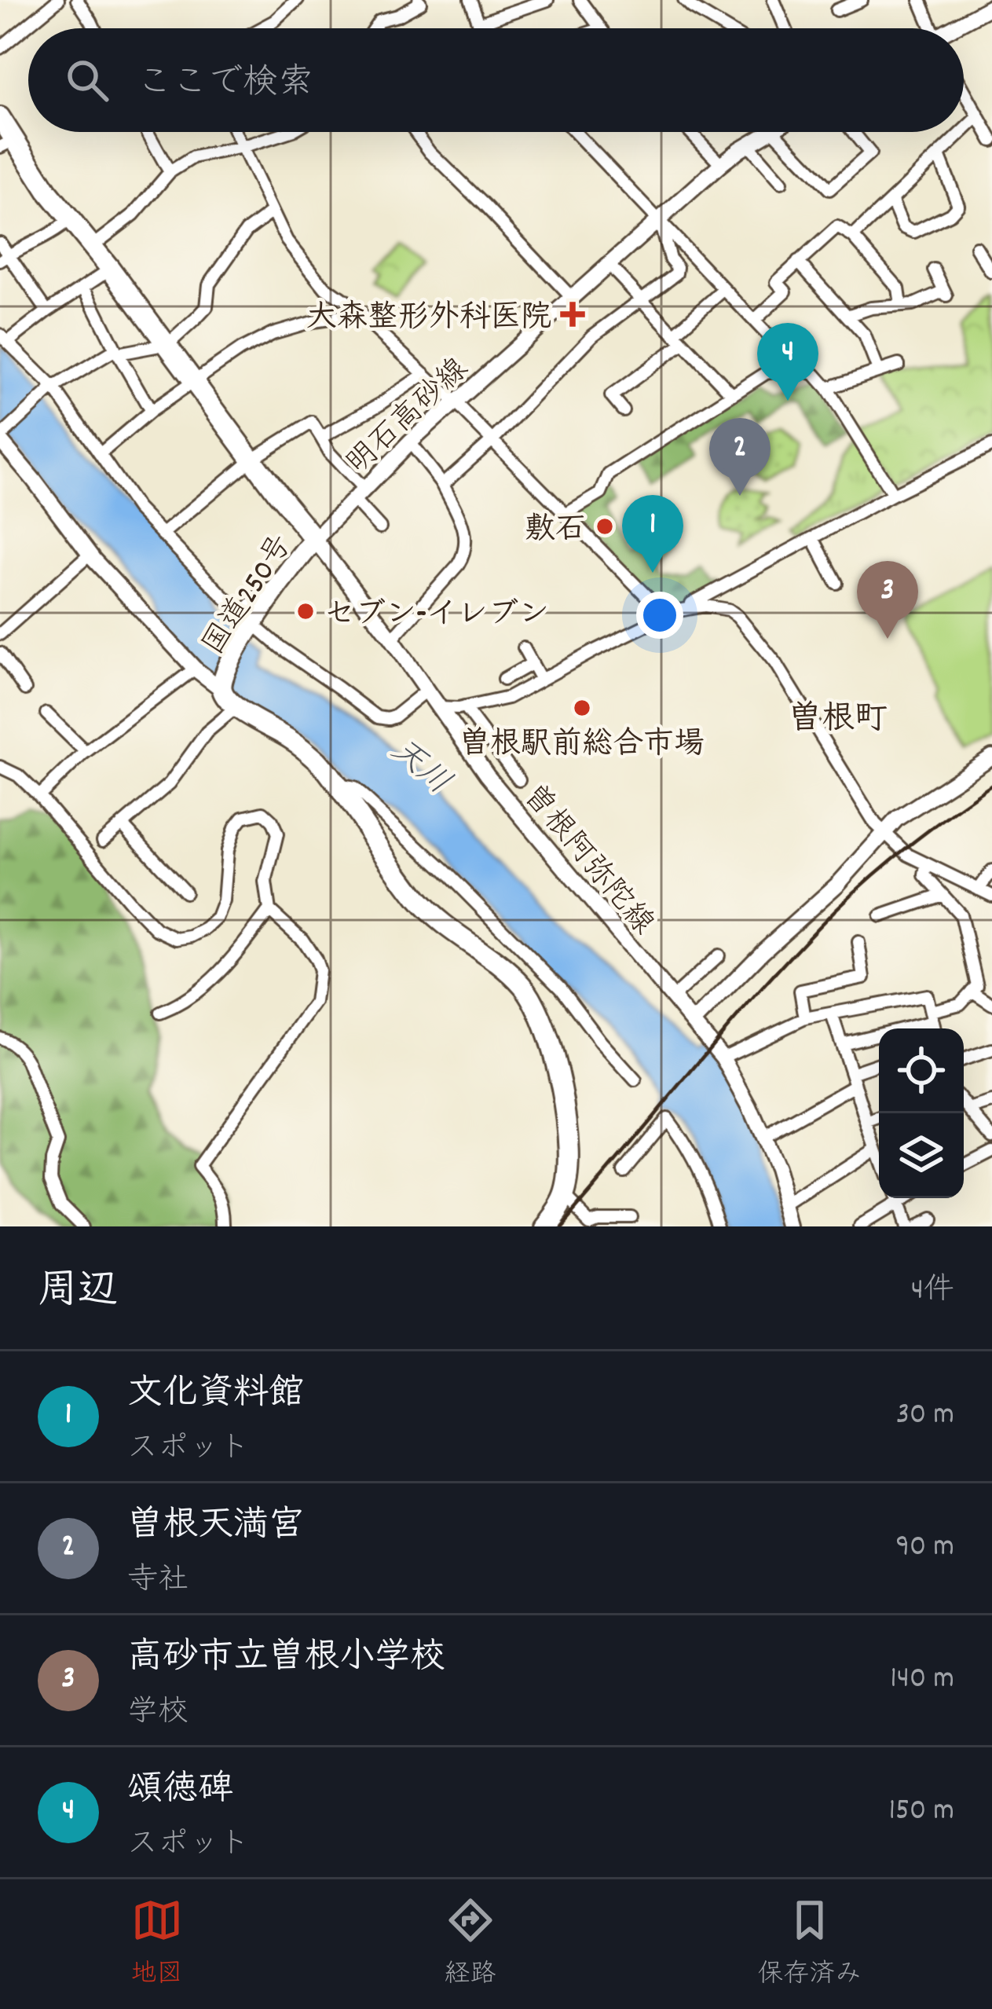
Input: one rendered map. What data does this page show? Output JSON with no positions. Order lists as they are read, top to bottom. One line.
{"streets":{"highway":["国道250号"],"main road":["明石高砂線","曽根阿弥陀線"]},"crossings":[["明石高砂線","国道250号"],["明石高砂線","曽根阿弥陀線"],["国道250号","曽根阿弥陀線"]],"districts":["曽根町"],"water":["天川"],"places":{"health":["大森整形外科医院"],"other":["敷石","セブン-イレブン","曽根駅前総合市場"]},"page":{"search":"ここで検索","pins":["4","2","1","3"],"heading":["周辺","4件"],"list":[{"mark":"1","name":"文化資料館","note":"スポット","value":"30 m"},{"mark":"2","name":"曽根天満宮","note":"寺社","value":"90 m"},{"mark":"3","name":"高砂市立曽根小学校","note":"学校","value":"140 m"},{"mark":"4","name":"頌徳碑","note":"スポット","value":"150 m"}],"nav":["地図","経路","保存済み"]}}
